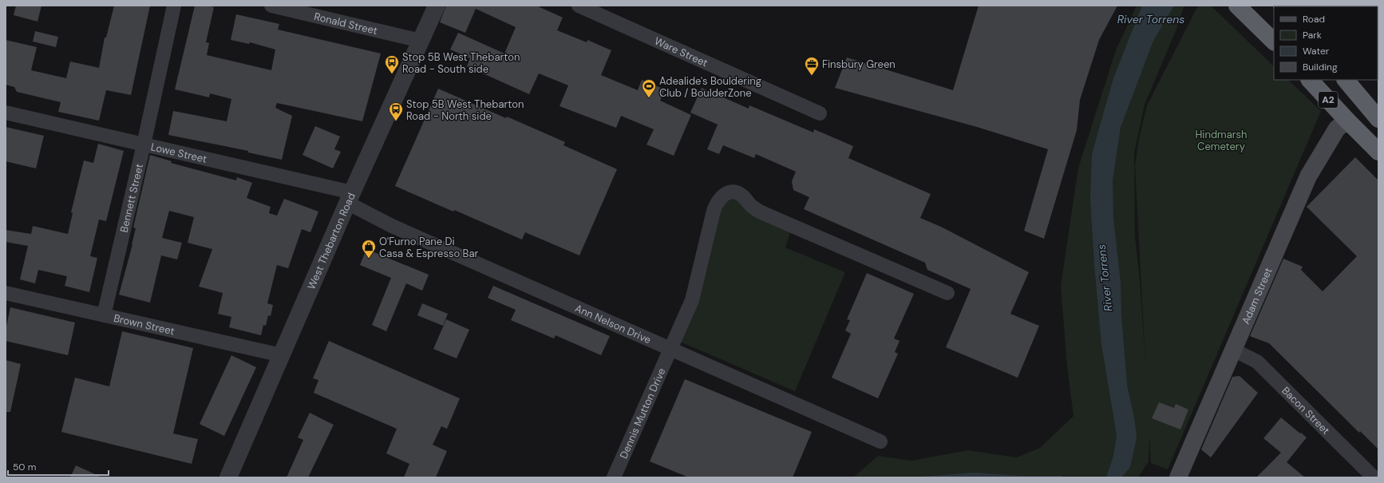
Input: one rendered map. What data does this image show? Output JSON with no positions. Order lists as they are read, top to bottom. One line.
{"streets":{"highway":["A2"],"main road":["Adam Street"],"street":["Ronald Street","Ware Street","Lowe Street","Bennett Street","West Thebarton Road","Ann Nelson Drive","Brown Street","Bacon Street","Dennis Mutton Drive"]},"crossings":[["Ronald Street","West Thebarton Road"],["A2","Adam Street"],["Lowe Street","Bennett Street"],["Lowe Street","West Thebarton Road"],["Lowe Street","Ann Nelson Drive"],["Bennett Street","Brown Street"],["West Thebarton Road","Ann Nelson Drive"],["West Thebarton Road","Brown Street"],["Adam Street","Bacon Street"],["Ann Nelson Drive","Dennis Mutton Drive"]],"water":["River Torrens"],"parks":["Hindmarsh Cemetery"],"places":{"bus stop":["Stop 5B West Thebarton Road - South side","Stop 5B West Thebarton Road - North side"],"office":["Finsbury Green"],"sports":["Adealide's Bouldering Club / BoulderZone"],"shop":["O'Furno Pane Di Casa & Espresso Bar"]},"legend":["Road","Park","Water","Building"],"scale_bar":"50 m"}
